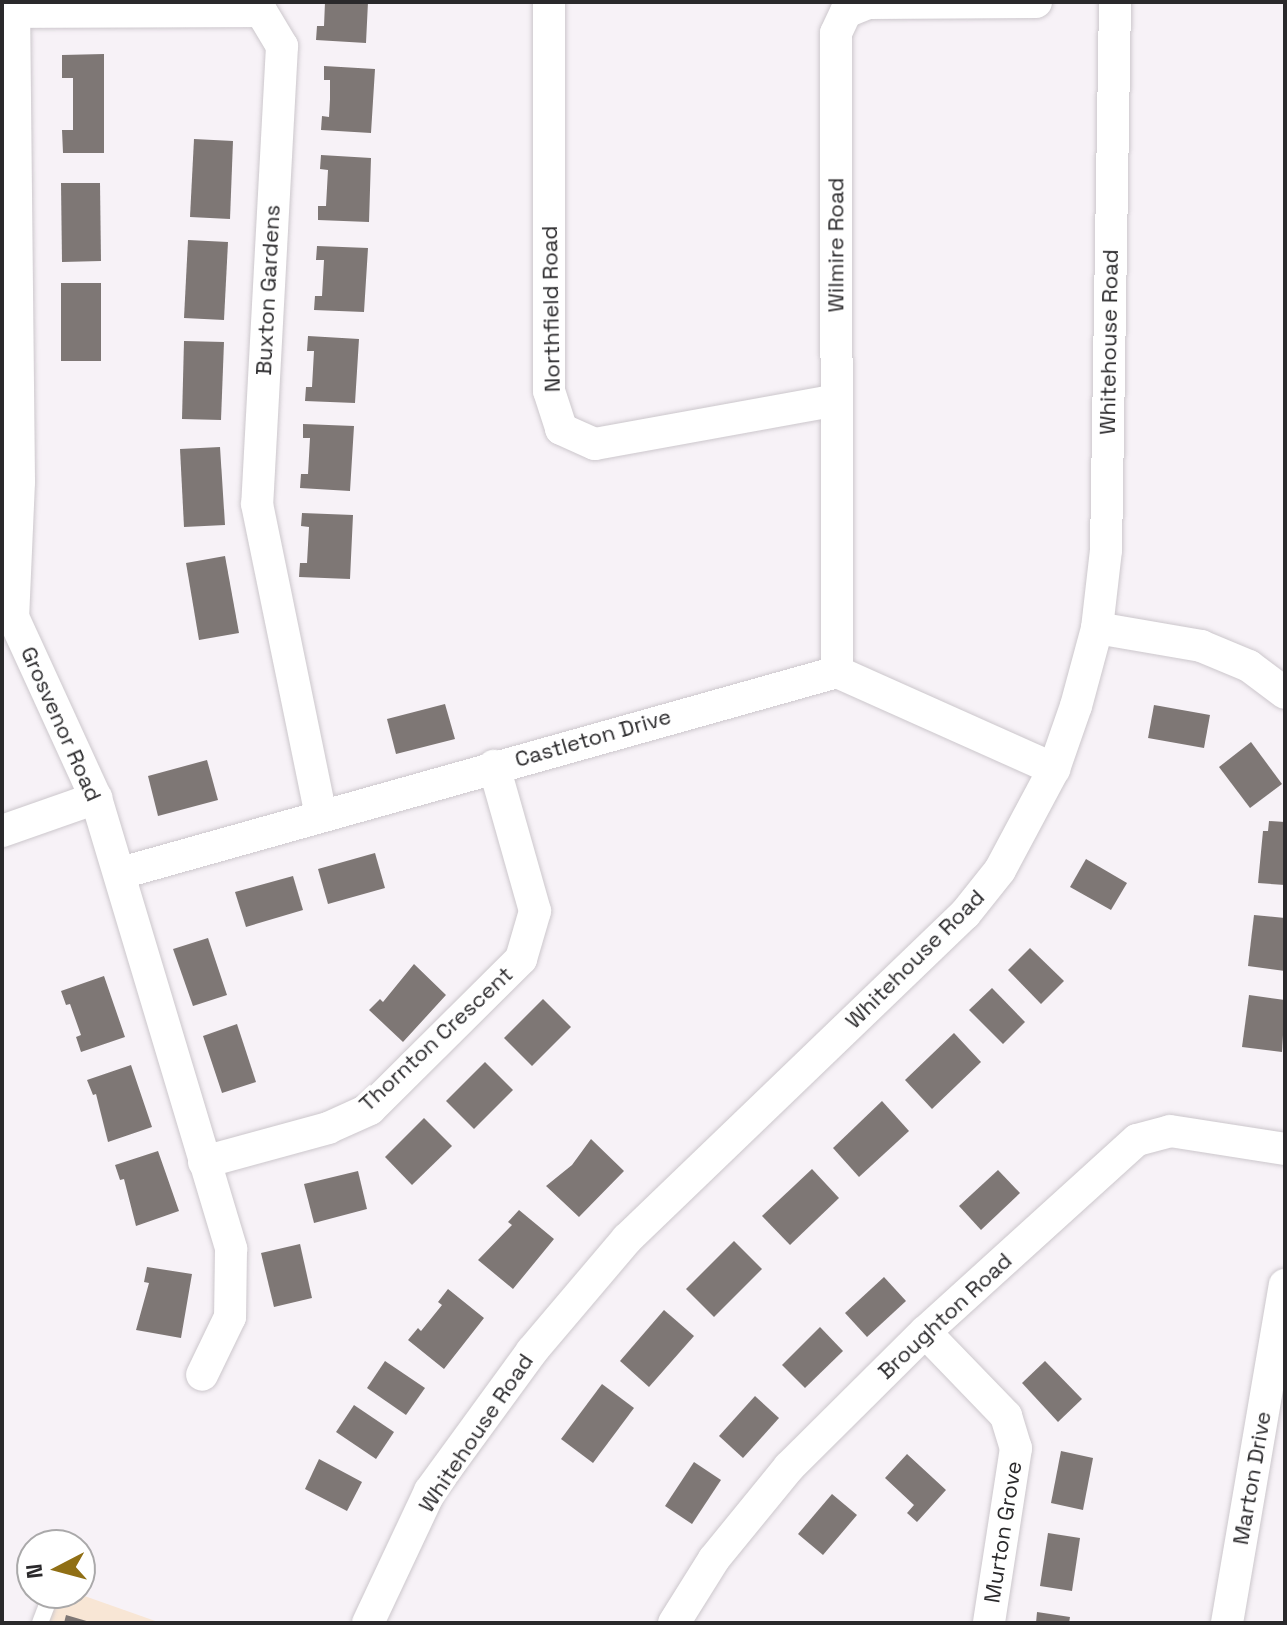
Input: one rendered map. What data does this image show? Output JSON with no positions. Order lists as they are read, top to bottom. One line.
{"streets":{"street":["Wilmire Road","Buxton Gardens","Northfield Road","Whitehouse Road","Grosvenor Road","Castleton Drive","Thornton Crescent","Broughton Road","Marton Drive","Murton Grove"]},"crossings":[["Wilmire Road","Northfield Road"],["Wilmire Road","Castleton Drive"],["Buxton Gardens","Grosvenor Road"],["Buxton Gardens","Castleton Drive"],["Grosvenor Road","Castleton Drive"],["Grosvenor Road","Thornton Crescent"],["Castleton Drive","Thornton Crescent"],["Broughton Road","Murton Grove"]],"north":"left"}
